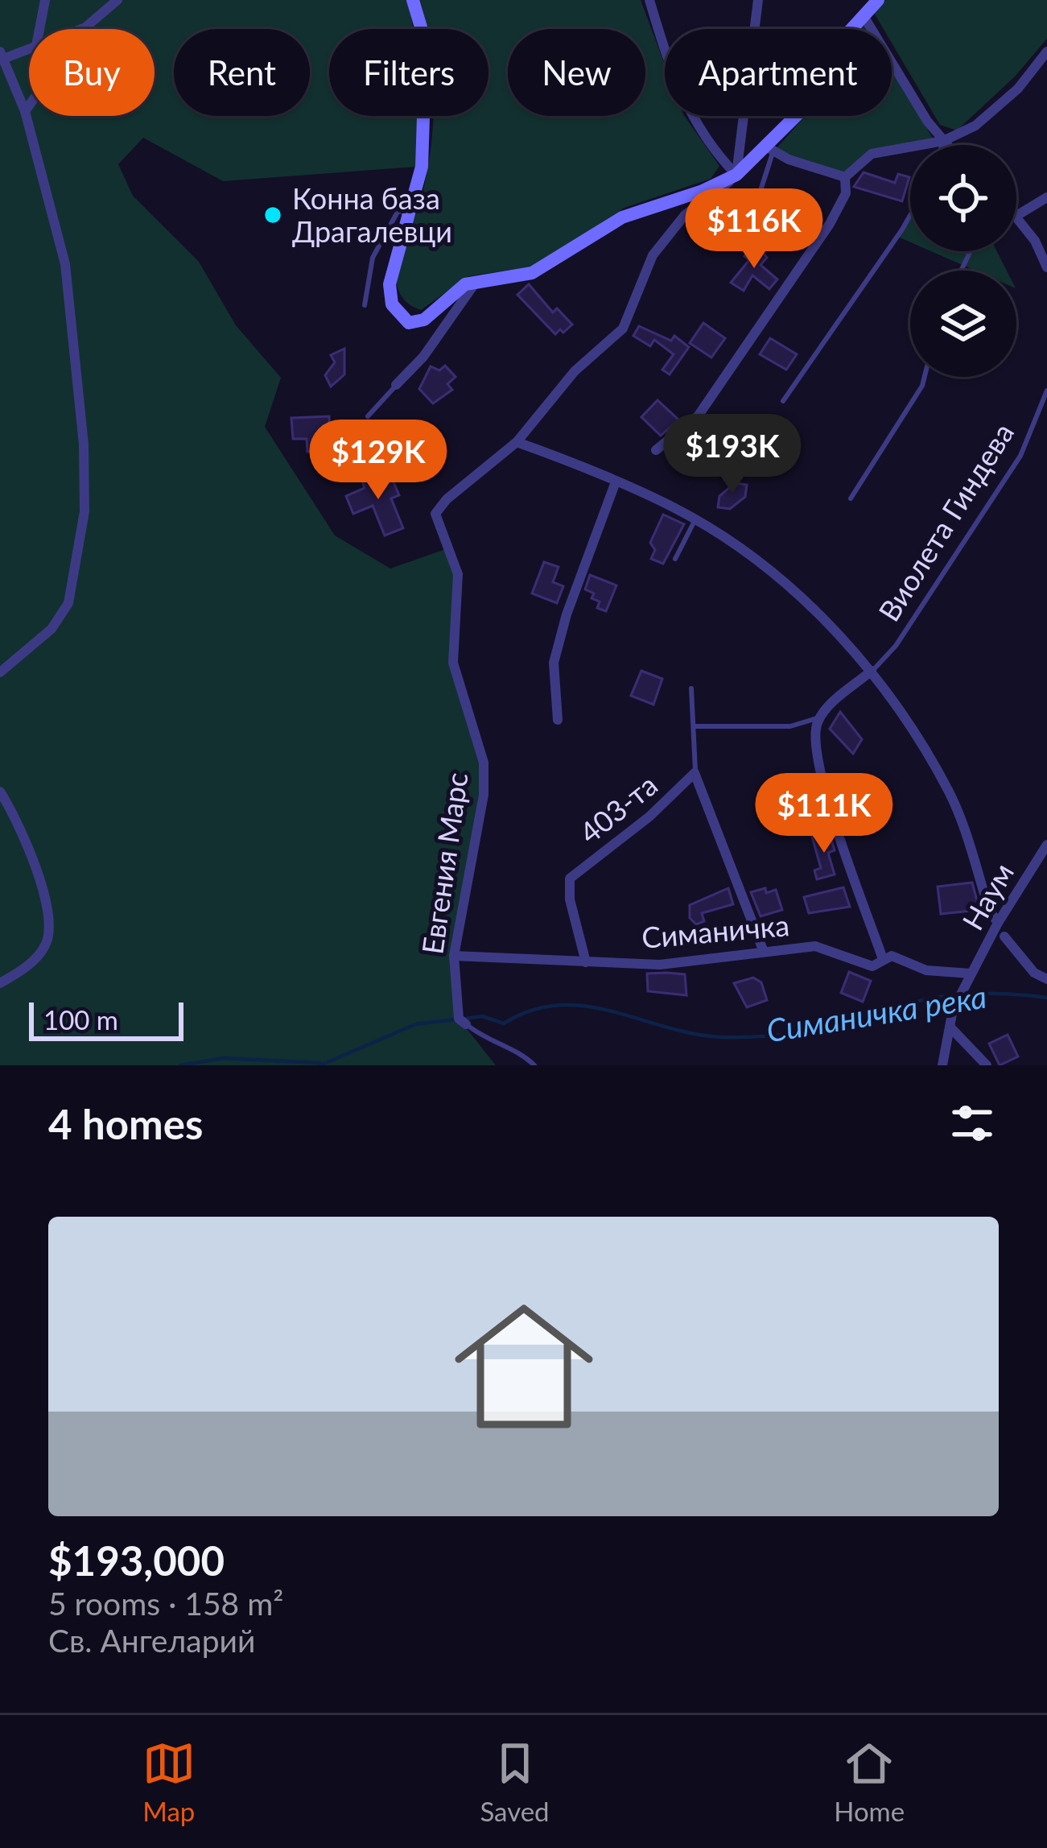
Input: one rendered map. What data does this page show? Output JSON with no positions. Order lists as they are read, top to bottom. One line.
{"streets":{"street":["403-та","Евгения Марс","Наум","Симаничка"],"lane":["Виолета Гиндева"]},"crossings":[["403-та","Симаничка"],["Евгения Марс","Симаничка"],["Наум","Симаничка"]],"water":["Симаничка река"],"places":["Конна база Драгалевци"],"scale_bar":"100 m","page":{"chip":["Buy","Rent","Filters","New","Apartment"],"price":["$116K","$193K","$129K","$111K"],"scale":"100 m","heading":"4 homes","list":[{"name":"$193,000","note":"5 rooms · 158 m² · Св. Ангеларий"}],"tabs":["Map","Saved","Home"]}}
